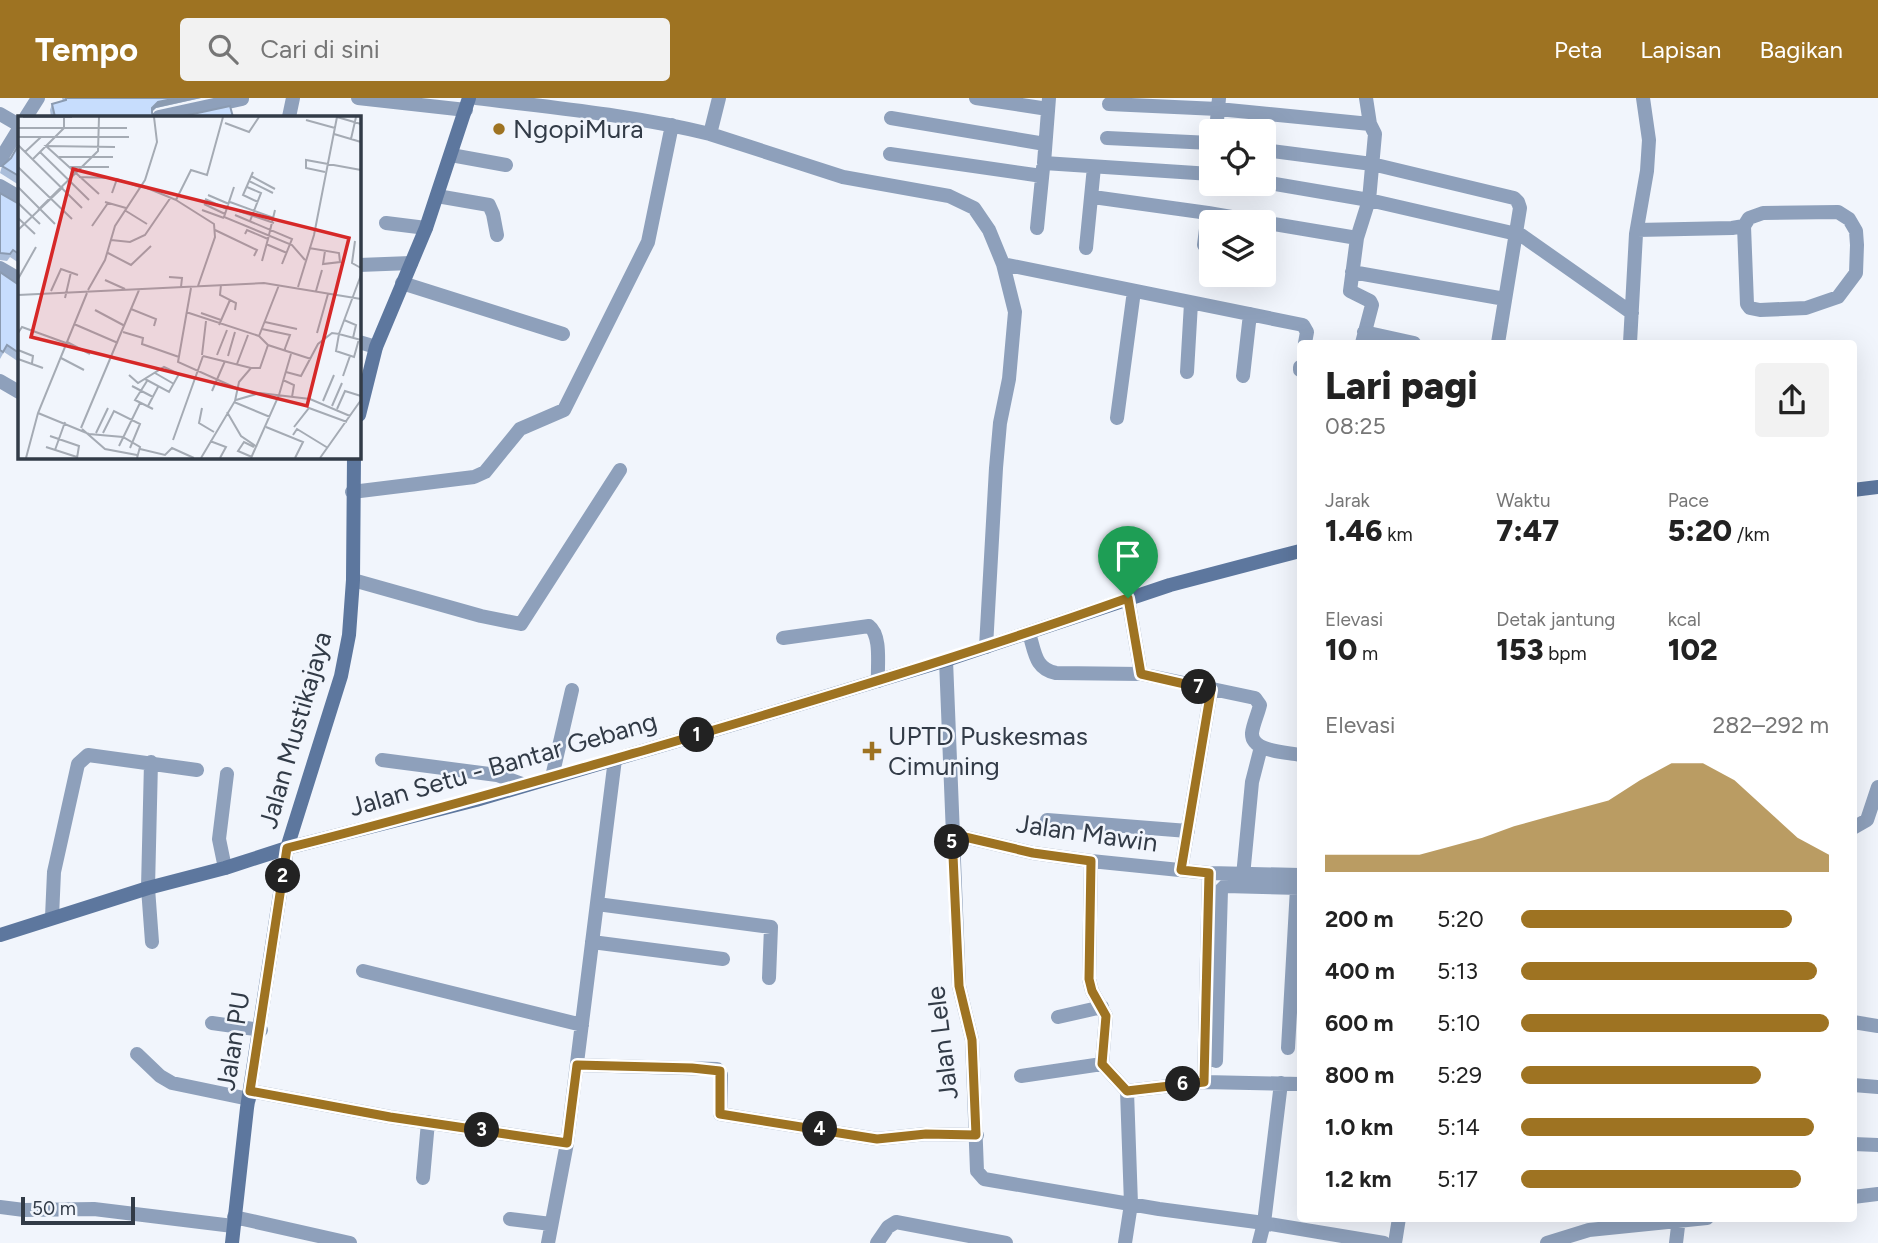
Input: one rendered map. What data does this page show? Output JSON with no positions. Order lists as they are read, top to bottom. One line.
{"streets":{"main road":["Jalan Mustikajaya","Jalan Setu - Bantar Gebang","Jalan PU"],"street":["Jalan Mawin","Jalan Lele"]},"crossings":[["Jalan Mustikajaya","Jalan Setu - Bantar Gebang"],["Jalan Mustikajaya","Jalan PU"],["Jalan Setu - Bantar Gebang","Jalan PU"],["Jalan Setu - Bantar Gebang","Jalan Lele"],["Jalan Mawin","Jalan Lele"]],"places":{"other":["NgopiMura"],"health":["UPTD Puskesmas Cimuning"]},"scale_bar":"50 m","page":{"header":"Tempo","search":"Cari di sini","nav":["Peta","Lapisan","Bagikan"],"heading":["Lari pagi","08:25"],"stats":[["Jarak","1.46 km"],["Waktu","7:47"],["Pace","5:20 /km"],["Elevasi","10 m"],["Detak jantung","153 bpm"],["kcal","102"]],"pins":["7","1","5","2","6","4","3"],"chart":["Elevasi","282–292 m"],"list":[{"name":"200 m","note":"5:20"},{"name":"400 m","note":"5:13"},{"name":"600 m","note":"5:10"},{"name":"800 m","note":"5:29"},{"name":"1.0 km","note":"5:14"},{"name":"1.2 km","note":"5:17"}],"scale":"50 m"}}
